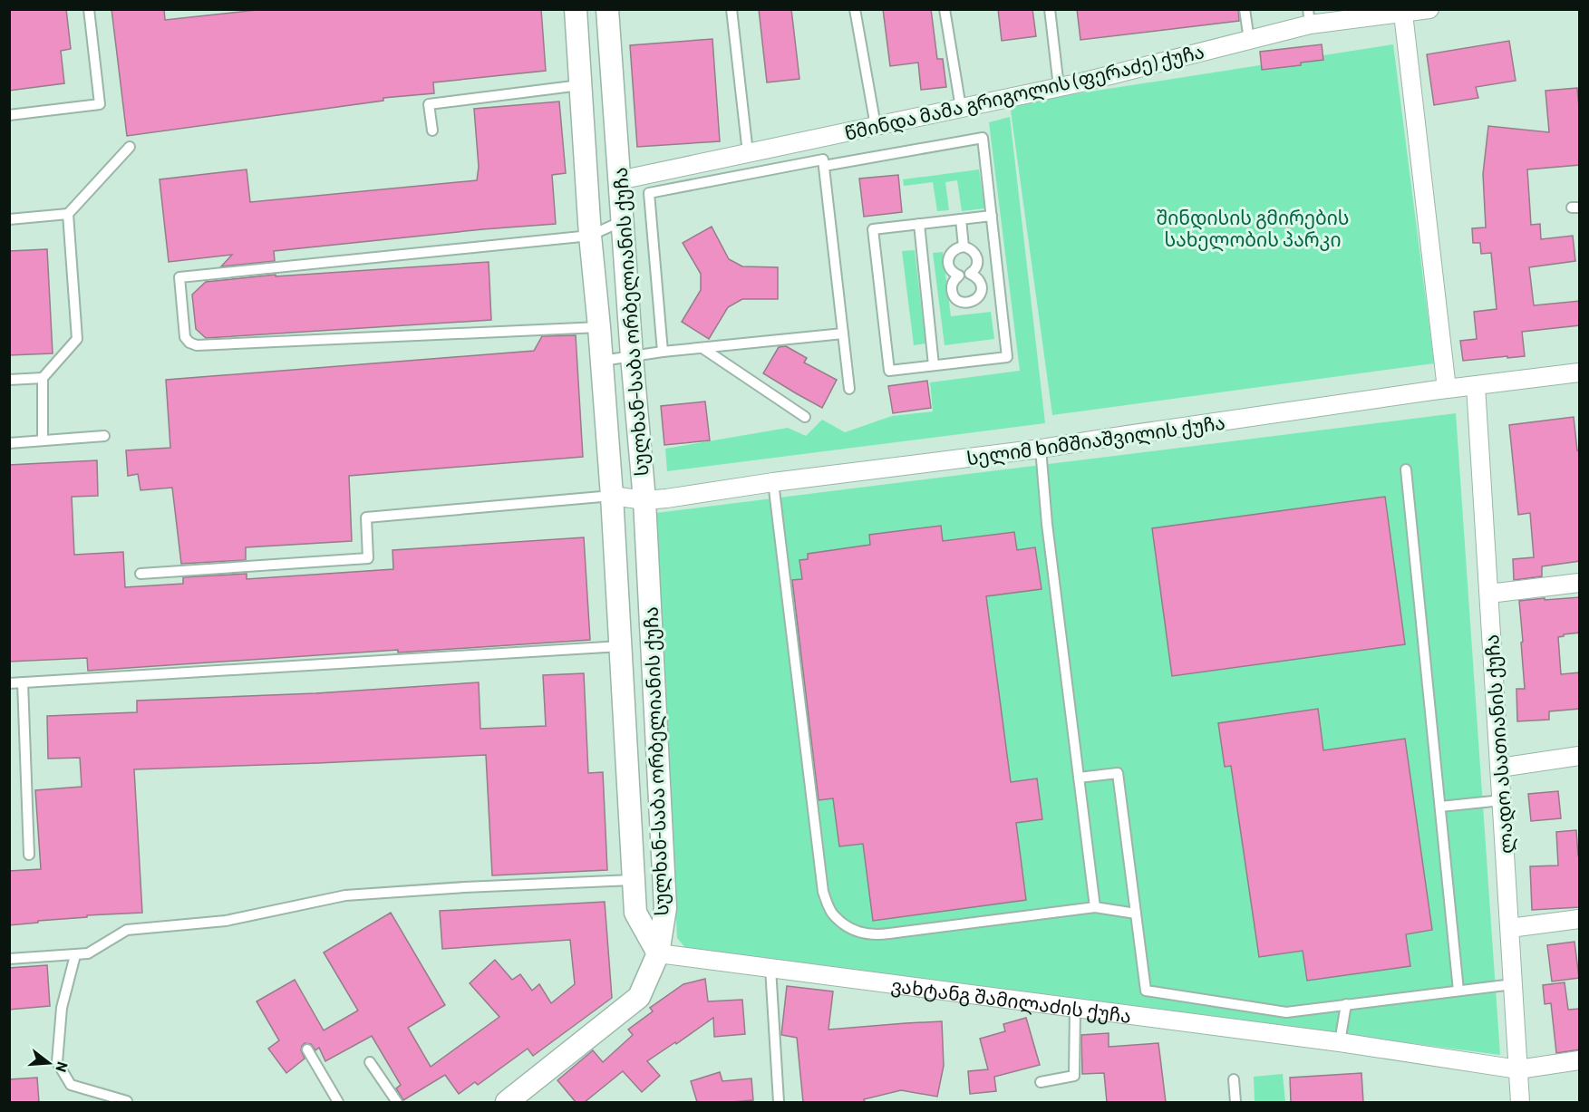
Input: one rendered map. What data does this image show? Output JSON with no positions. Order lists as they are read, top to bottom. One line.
{"streets":{"street":["წმინდა მამა გრიგოლის (ფერაძე) ქუჩა","სულხან-საბა ორბელიანის ქუჩა","სელიმ ხიმშიაშვილის ქუჩა","ლადო ასათიანის ქუჩა","ვახტანგ შამილაძის ქუჩა"]},"crossings":[["წმინდა მამა გრიგოლის (ფერაძე) ქუჩა","სულხან-საბა ორბელიანის ქუჩა"],["სულხან-საბა ორბელიანის ქუჩა","სელიმ ხიმშიაშვილის ქუჩა"],["სულხან-საბა ორბელიანის ქუჩა","ვახტანგ შამილაძის ქუჩა"],["სელიმ ხიმშიაშვილის ქუჩა","ლადო ასათიანის ქუჩა"],["ლადო ასათიანის ქუჩა","ვახტანგ შამილაძის ქუჩა"]],"parks":["შინდისის გმირების სახელობის პარკი"],"north":"right"}
